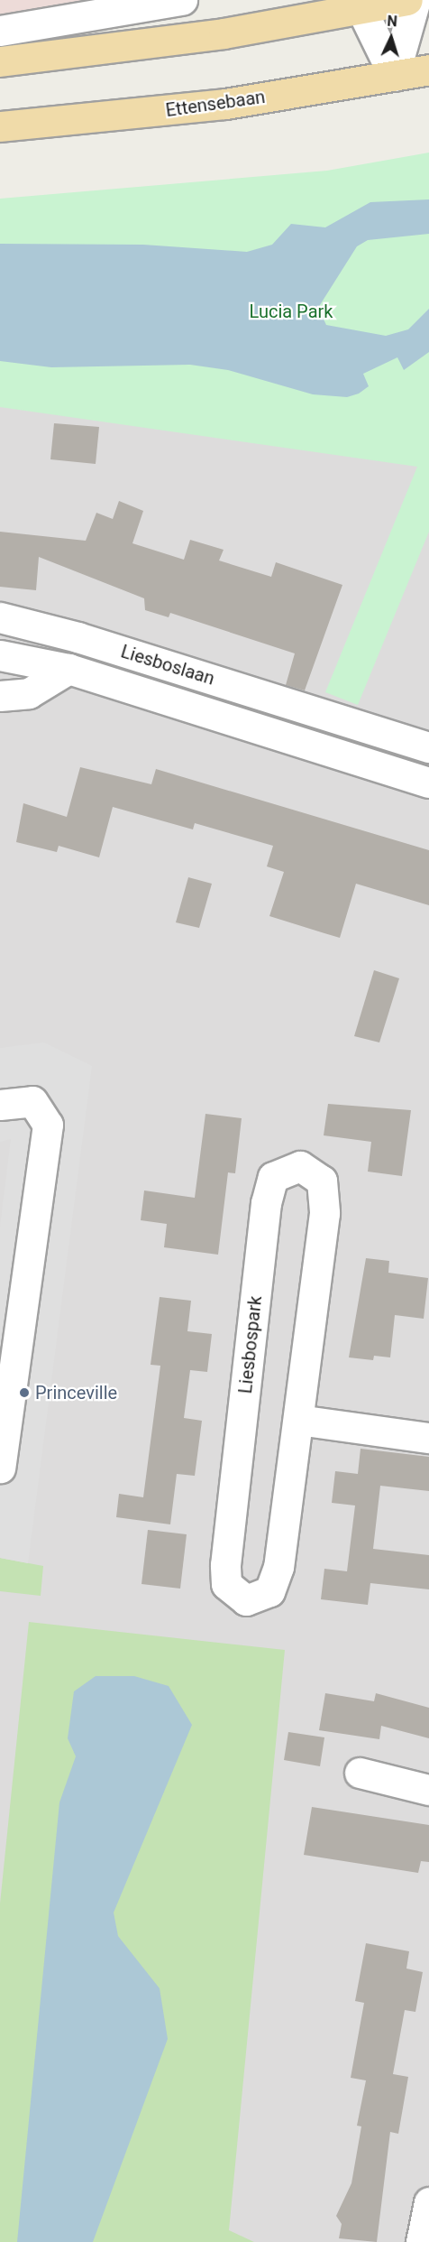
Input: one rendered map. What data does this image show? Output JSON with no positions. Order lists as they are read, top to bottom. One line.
{"streets":{"main road":["Ettensebaan"],"street":["Liesboslaan","Liesbospark"]},"parks":["Lucia Park"],"places":["Princeville"],"north":"top"}
